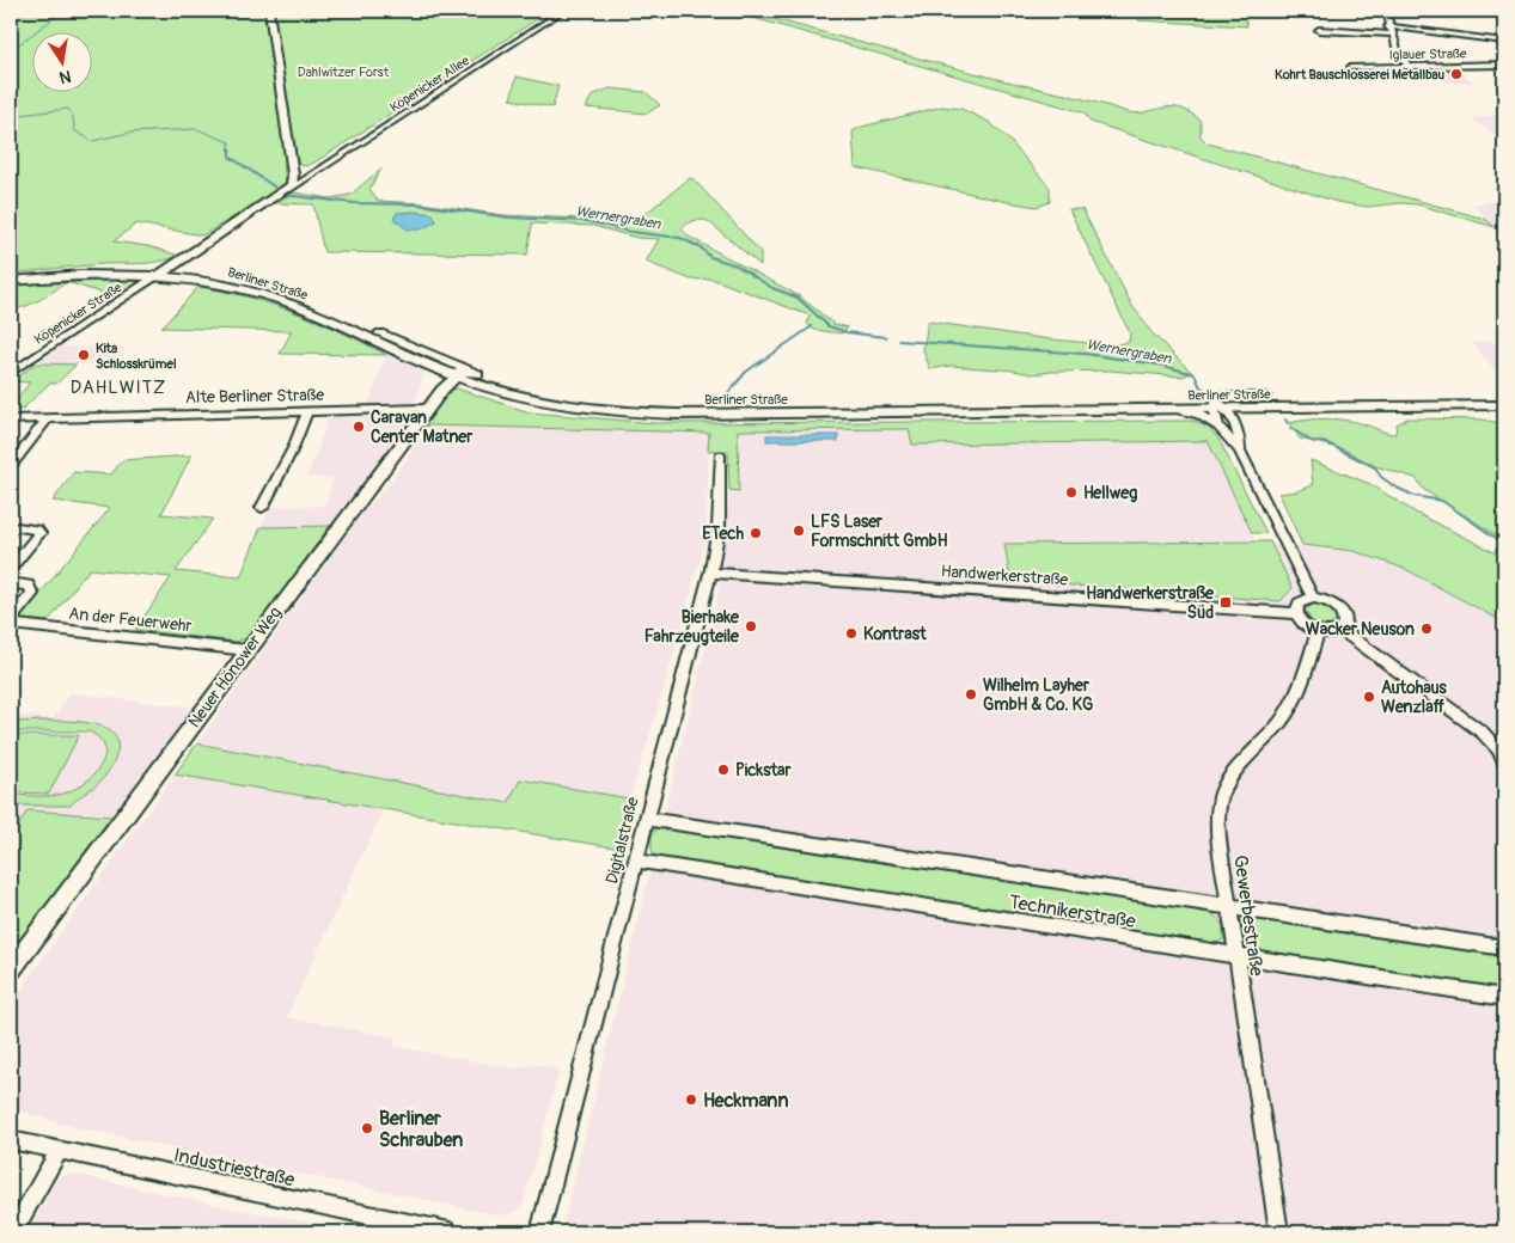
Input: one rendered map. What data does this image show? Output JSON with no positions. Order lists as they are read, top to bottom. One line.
{"streets":{"main road":["Berliner Straße","Köpenicker Straße","Neuer Hönower Weg"],"street":["Iglauer Straße","Köpenicker Allee","Alte Berliner Straße","Handwerkerstraße","An der Feuerwehr","Digitalstraße","Technikerstraße","Gewerbestraße","Industriestraße"]},"crossings":[["Köpenicker Allee","Köpenicker Straße"],["Berliner Straße","Köpenicker Straße"],["Berliner Straße","Neuer Hönower Weg"],["Alte Berliner Straße","Neuer Hönower Weg"],["Handwerkerstraße","Digitalstraße"],["Handwerkerstraße","Gewerbestraße"],["An der Feuerwehr","Neuer Hönower Weg"],["Digitalstraße","Technikerstraße"],["Technikerstraße","Gewerbestraße"]],"districts":["DAHLWITZ"],"water":["Wernergraben"],"parks":["Dahlwitzer Forst"],"places":{"other":["Kohrt Bauschlosserei Metallbau","Kita Schlosskrümel","Caravan Center Matner","Hellweg","LFS Laser Formschnitt GmbH","ETech","Bierhake Fahrzeugteile","Wacker Neuson","Kontrast","Wilhelm Layher GmbH & Co. KG","Autohaus Wenzlaff","Pickstar","Heckmann","Berliner Schrauben"],"transit":["Handwerkerstraße Süd"]},"north":"bottom"}
